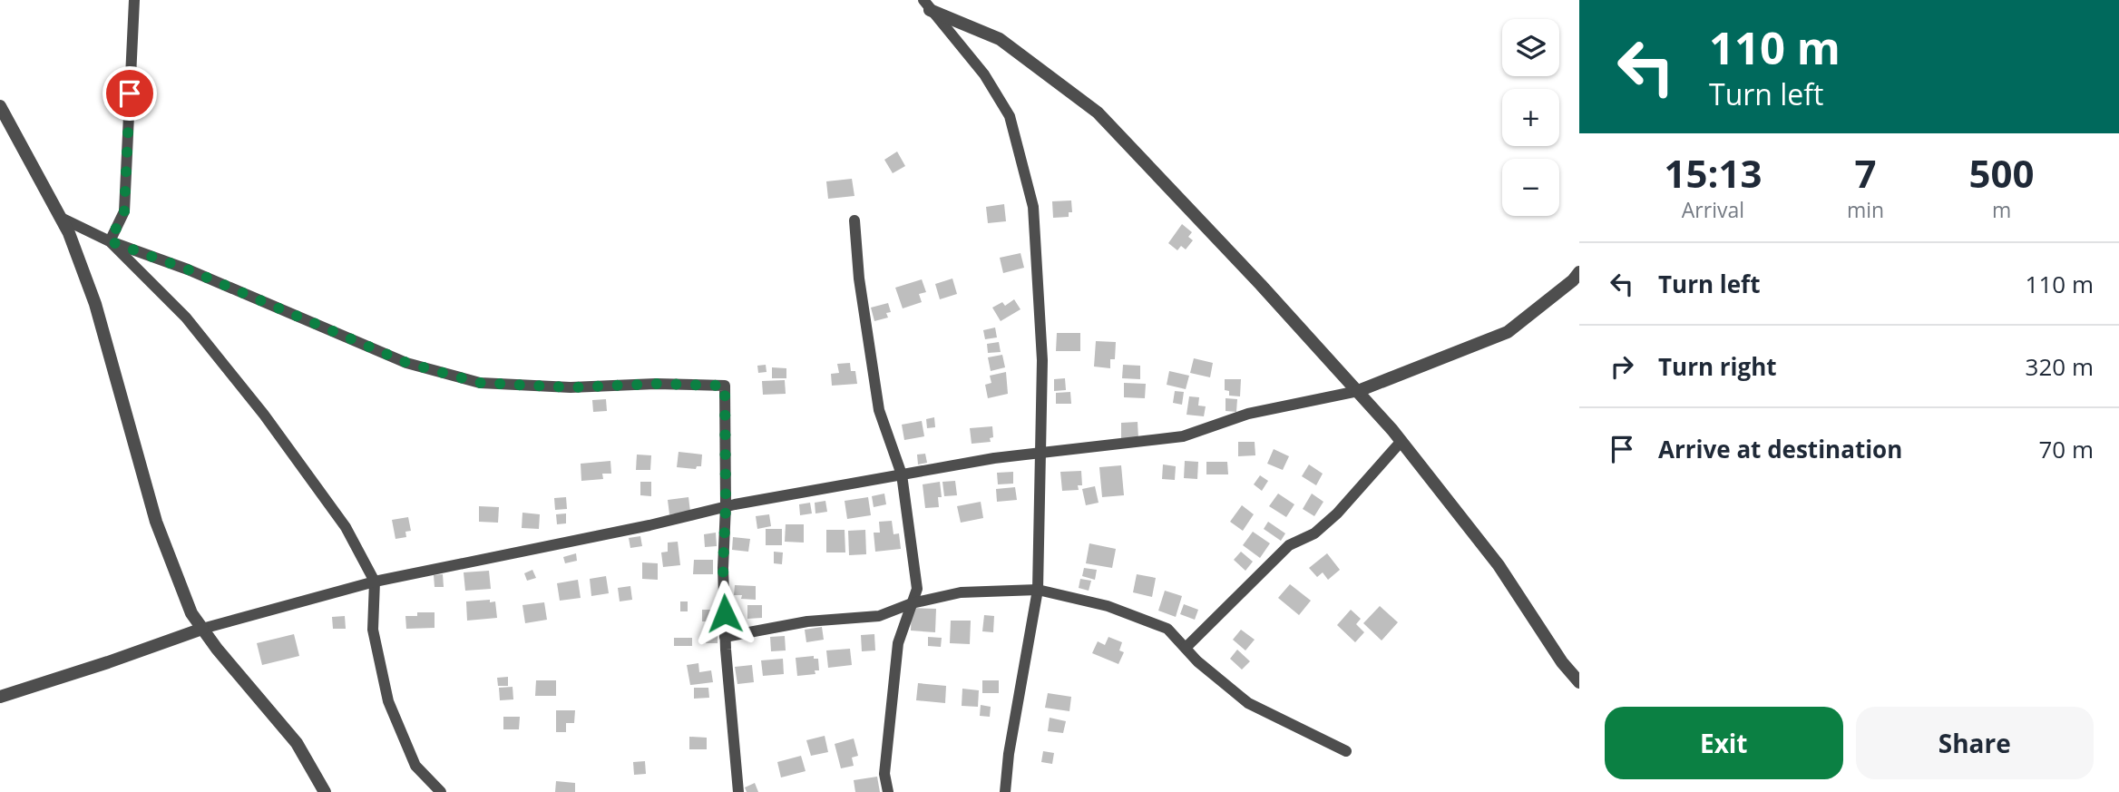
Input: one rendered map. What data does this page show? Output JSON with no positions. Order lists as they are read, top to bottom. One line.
{"page":{"turn":["110 m","Turn left"],"map_buttons":["+","−"],"eta":["15:13","Arrival","7","min","500","m"],"list":[{"name":"Turn left","value":"110 m"},{"name":"Turn right","value":"320 m"},{"name":"Arrive at destination","value":"70 m"}],"buttons":["Exit","Share"]}}
